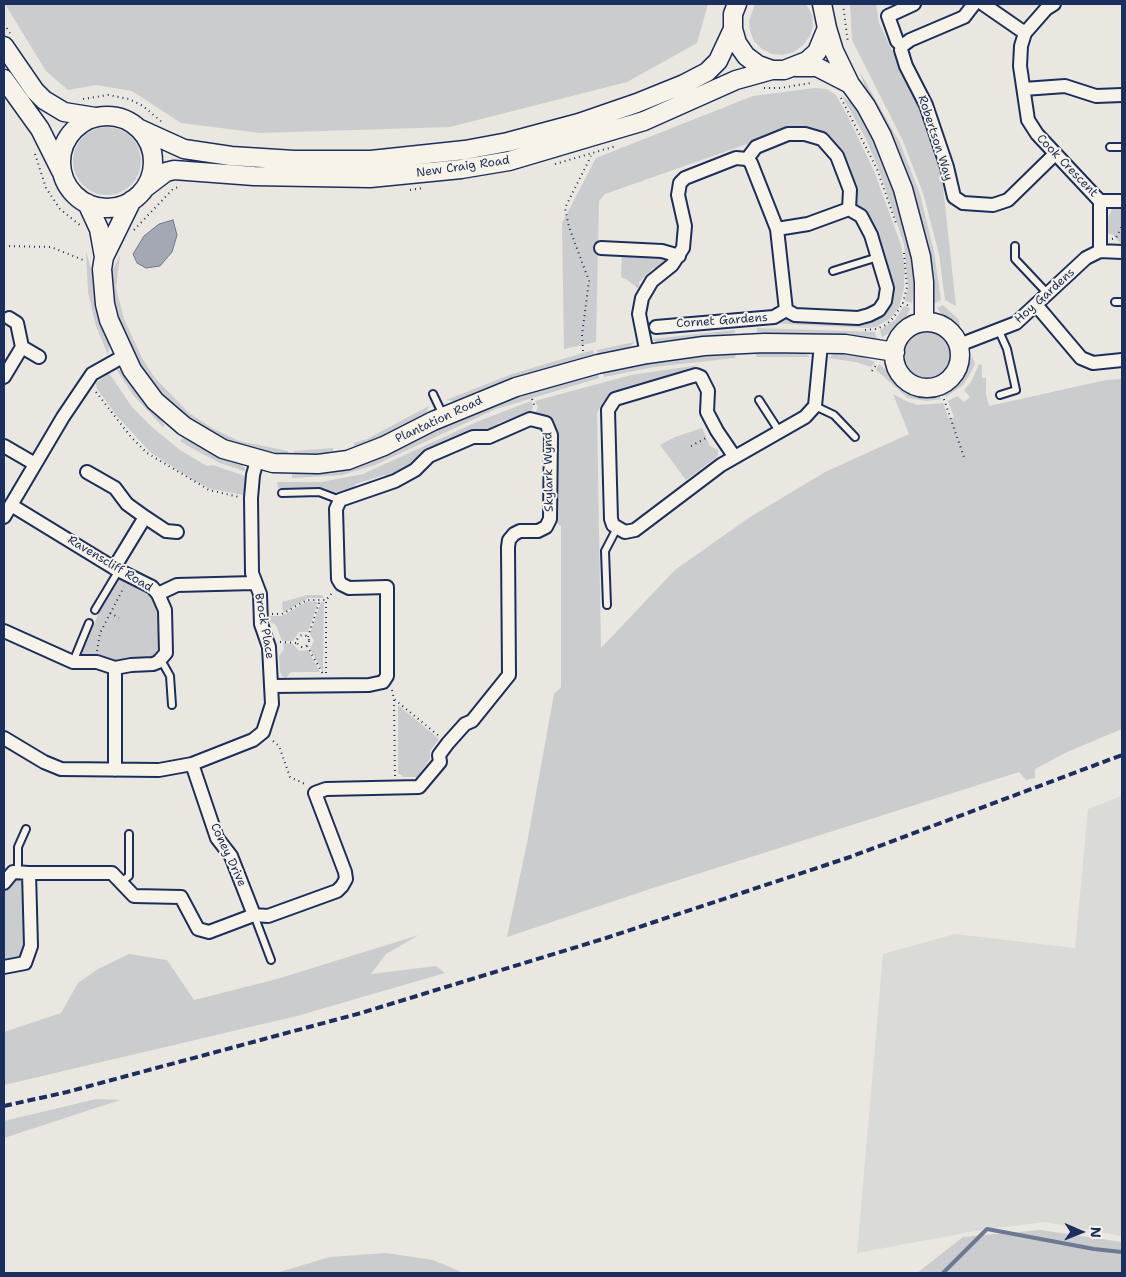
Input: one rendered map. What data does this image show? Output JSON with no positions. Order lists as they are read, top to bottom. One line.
{"streets":{"street":["Robertson Way","Cook Crescent","New Craig Road","Hoy Gardens","Cornet Gardens","Plantation Road","Skylark Wynd","Ravenscliff Road","Brock Place","Coney Drive"]},"crossings":[["Robertson Way","Cook Crescent"],["New Craig Road","Plantation Road"],["Hoy Gardens","Plantation Road"],["Plantation Road","Brock Place"]],"north":"right"}
